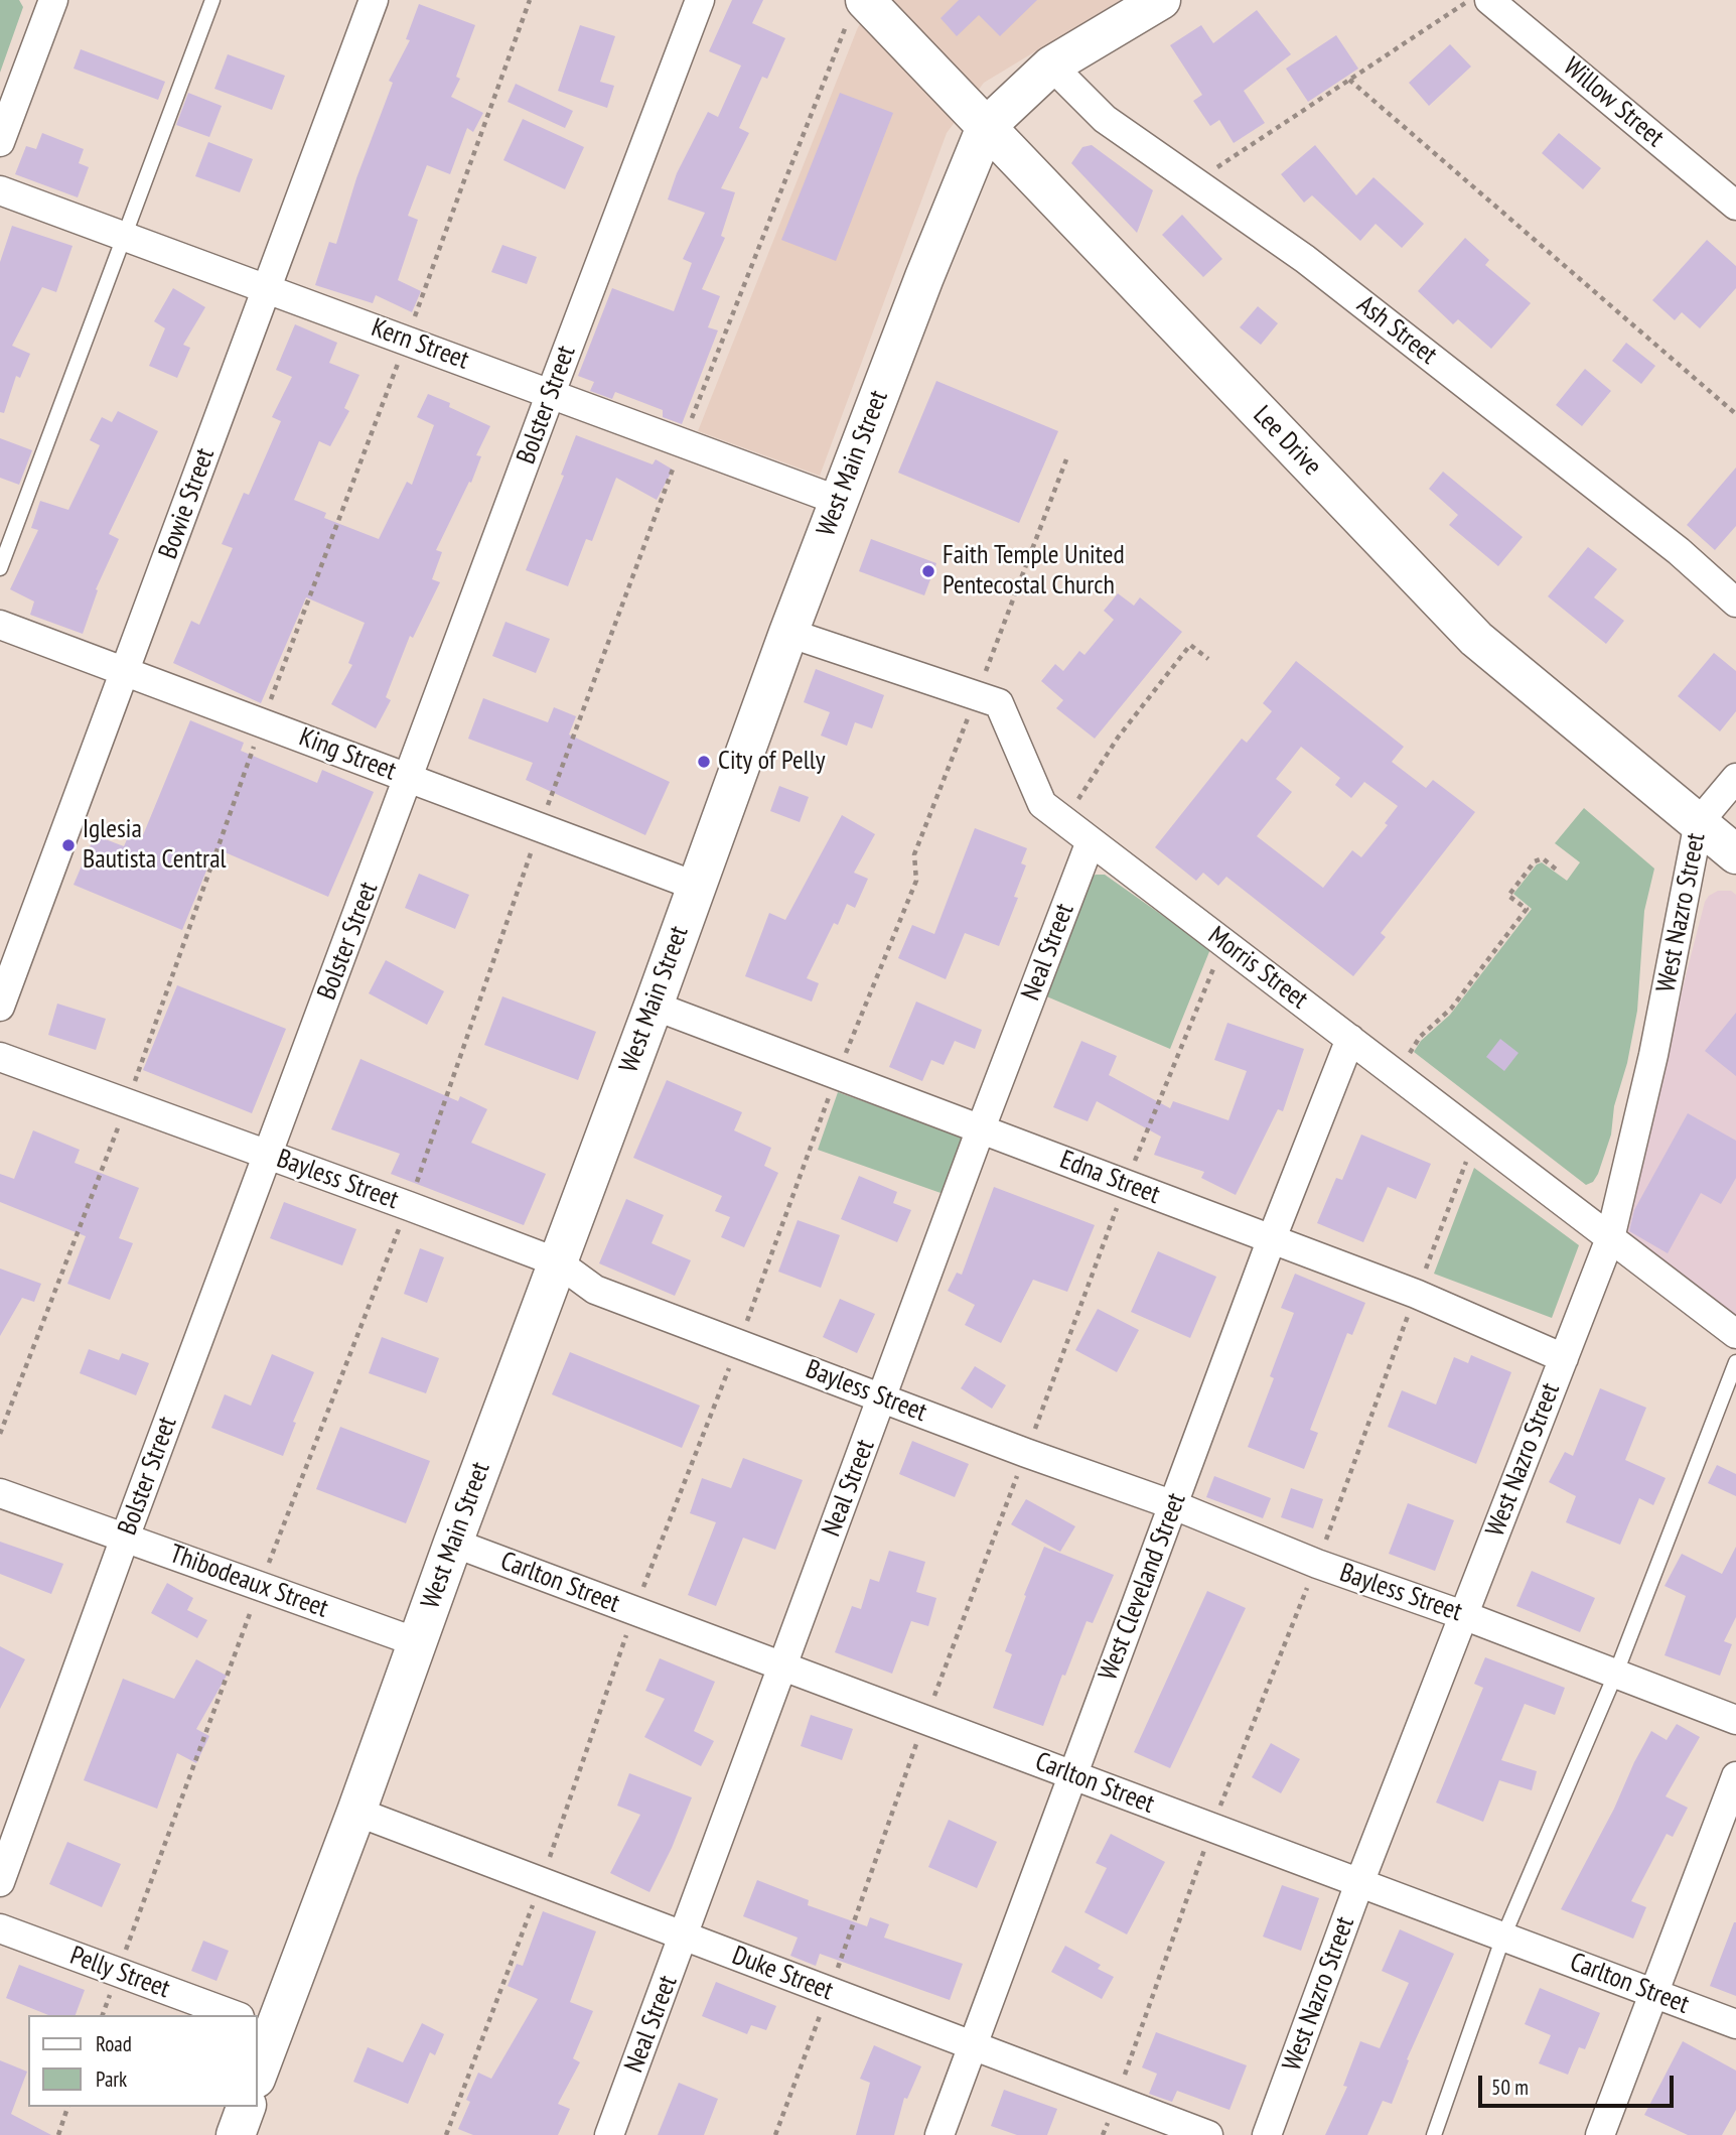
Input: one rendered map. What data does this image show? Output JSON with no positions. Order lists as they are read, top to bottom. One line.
{"streets":{"main road":["Lee Drive","West Main Street"],"street":["Willow Street","Ash Street","Kern Street","Bolster Street","Bowie Street","King Street","West Nazro Street","Neal Street","Morris Street","Edna Street","Bayless Street","Thibodeaux Street","Carlton Street","West Cleveland Street","Pelly Street","Duke Street"]},"crossings":[["Ash Street","West Main Street"],["Kern Street","Bolster Street"],["Kern Street","West Main Street"],["Kern Street","Bowie Street"],["Bolster Street","King Street"],["Bolster Street","Bayless Street"],["Bolster Street","Thibodeaux Street"],["Lee Drive","West Main Street"],["Lee Drive","West Nazro Street"],["West Main Street","King Street"],["West Main Street","Morris Street"],["West Main Street","Edna Street"],["West Main Street","Bayless Street"],["West Main Street","Thibodeaux Street"],["West Main Street","Carlton Street"],["West Main Street","Duke Street"],["Bowie Street","King Street"],["West Nazro Street","Morris Street"],["West Nazro Street","Edna Street"],["West Nazro Street","Bayless Street"],["West Nazro Street","Carlton Street"],["Neal Street","Morris Street"],["Neal Street","Edna Street"],["Neal Street","Bayless Street"],["Neal Street","Carlton Street"],["Neal Street","Duke Street"],["Morris Street","West Cleveland Street"],["Edna Street","West Cleveland Street"],["Bayless Street","West Cleveland Street"],["Carlton Street","West Cleveland Street"],["West Cleveland Street","Duke Street"]],"places":["Faith Temple United Pentecostal Church","City of Pelly","Iglesia Bautista Central"],"legend":["Road","Park"],"scale_bar":"50 m"}
